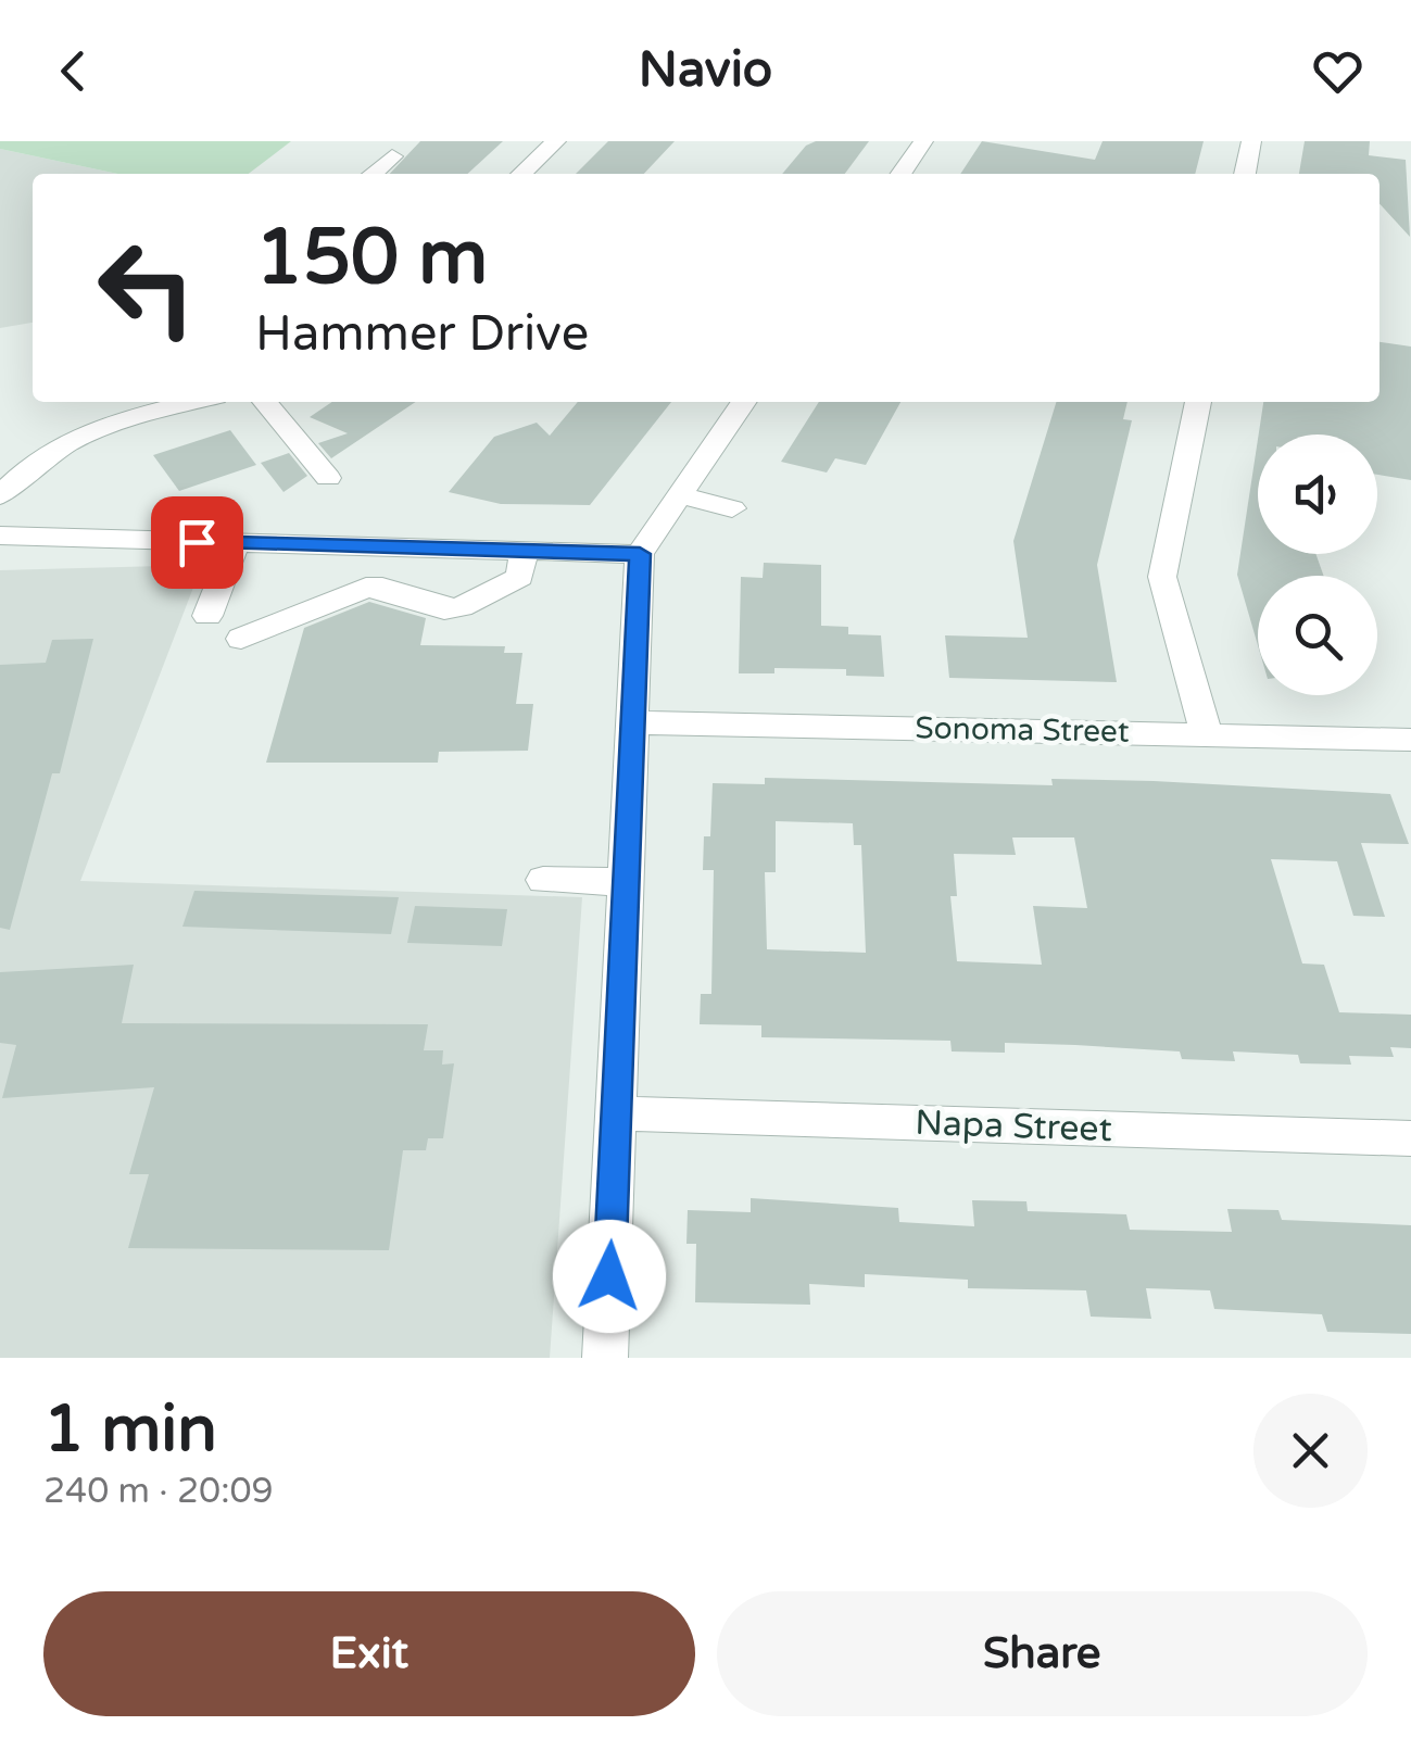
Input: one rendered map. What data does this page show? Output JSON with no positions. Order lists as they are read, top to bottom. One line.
{"streets":{"street":["Sonoma Street","Napa Street"]},"page":{"header":"Navio","turn":["150 m","Hammer Drive"],"heading":["1 min","240 m · 20:09"],"buttons":["Exit","Share"]}}
